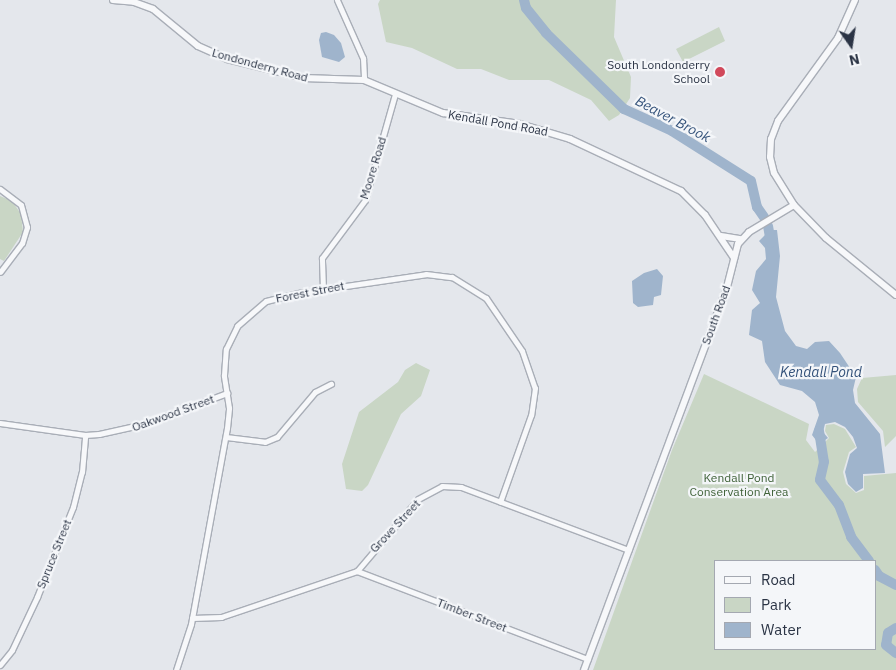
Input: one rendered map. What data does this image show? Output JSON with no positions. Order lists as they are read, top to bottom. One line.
{"streets":{"street":["Londonderry Road","Kendall Pond Road","Moore Road","Forest Street","South Road","Oakwood Street","Grove Street","Spruce Street","Timber Street"]},"crossings":[["Londonderry Road","Kendall Pond Road"],["Kendall Pond Road","Moore Road"],["Kendall Pond Road","South Road"],["Moore Road","Forest Street"],["Forest Street","Oakwood Street"],["Forest Street","Grove Street"],["South Road","Grove Street"],["South Road","Timber Street"],["Oakwood Street","Spruce Street"],["Grove Street","Timber Street"]],"water":["Beaver Brook","Kendall Pond"],"parks":["Kendall Pond Conservation Area"],"places":["South Londonderry School"],"legend":["Road","Park","Water"],"north":"bottom"}
